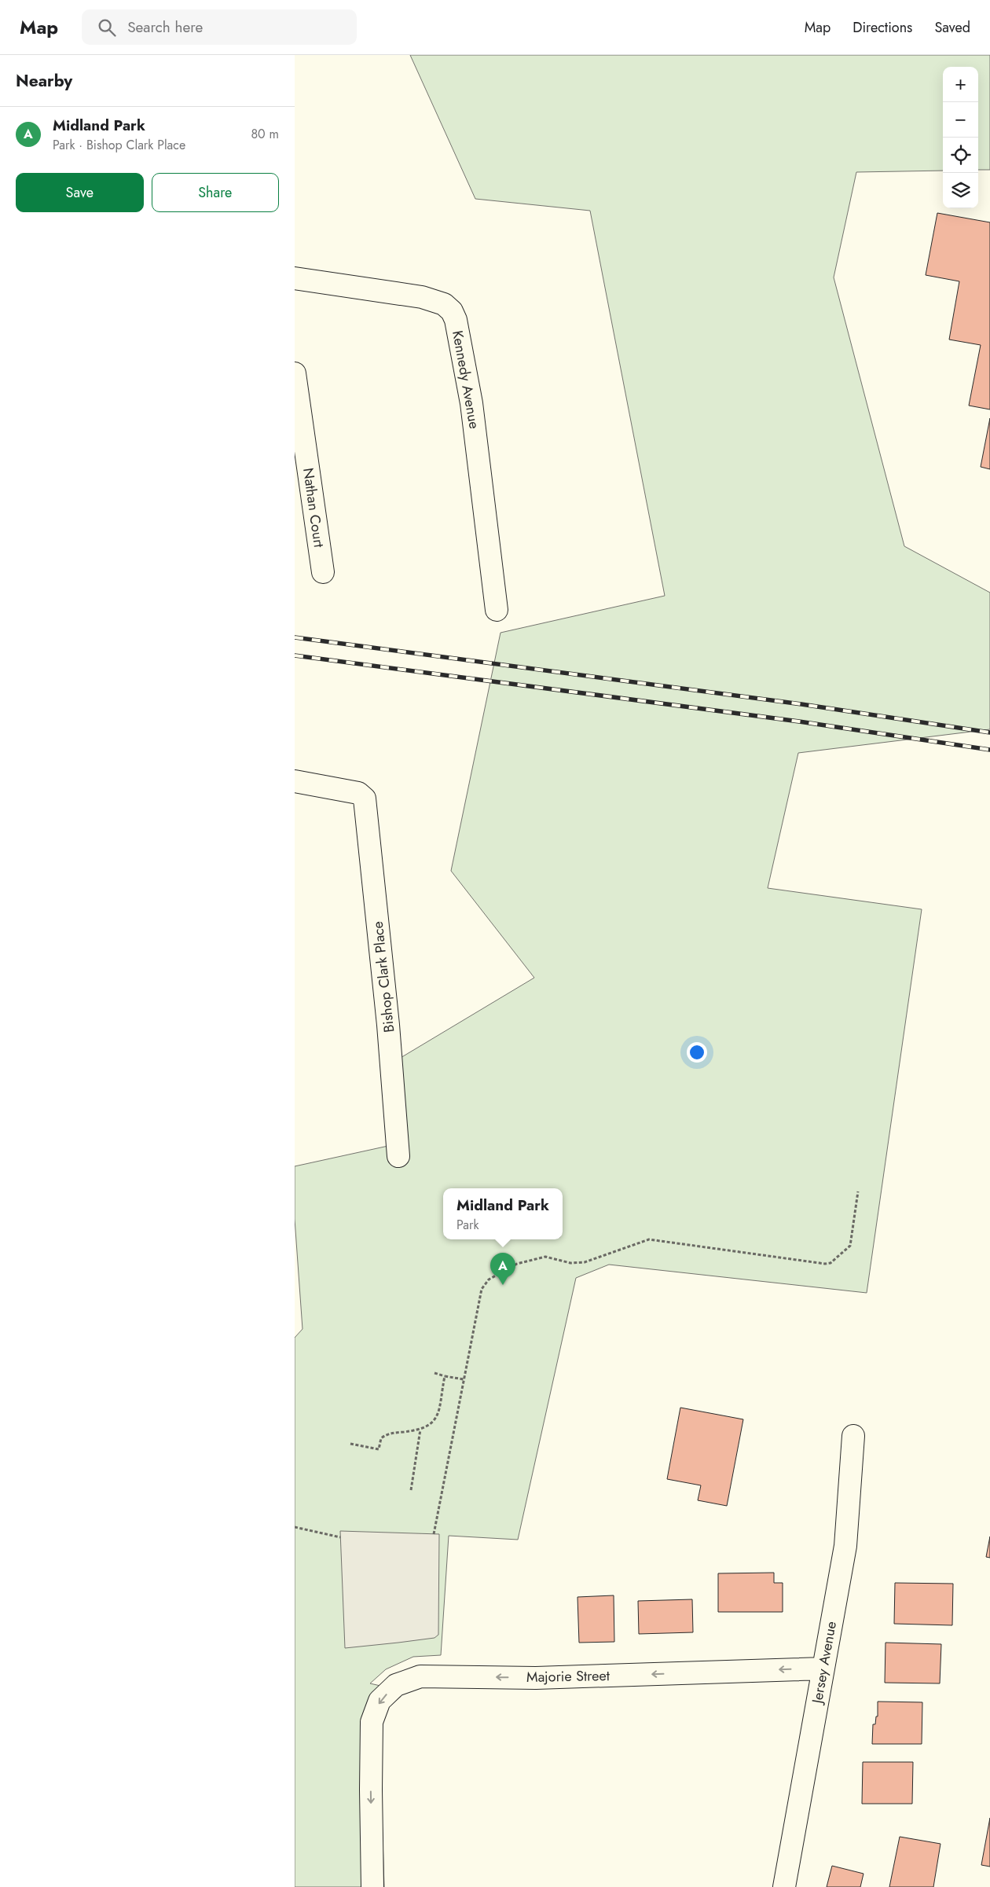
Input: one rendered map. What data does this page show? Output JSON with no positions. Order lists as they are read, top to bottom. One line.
{"streets":{"street":["Kennedy Avenue","Nathan Court","Bishop Clark Place","Jersey Avenue","Majorie Street"]},"crossings":[["Jersey Avenue","Majorie Street"]],"page":{"header":"Map","search":"Search here","nav":["Map","Directions","Saved"],"heading":"Nearby","map_buttons":["+","−"],"list":[{"mark":"A","name":"Midland Park","note":"Park · Bishop Clark Place","value":"80 m"}],"buttons":["Save","Share"],"popup":["Midland Park","Park"],"pins":"A"}}
